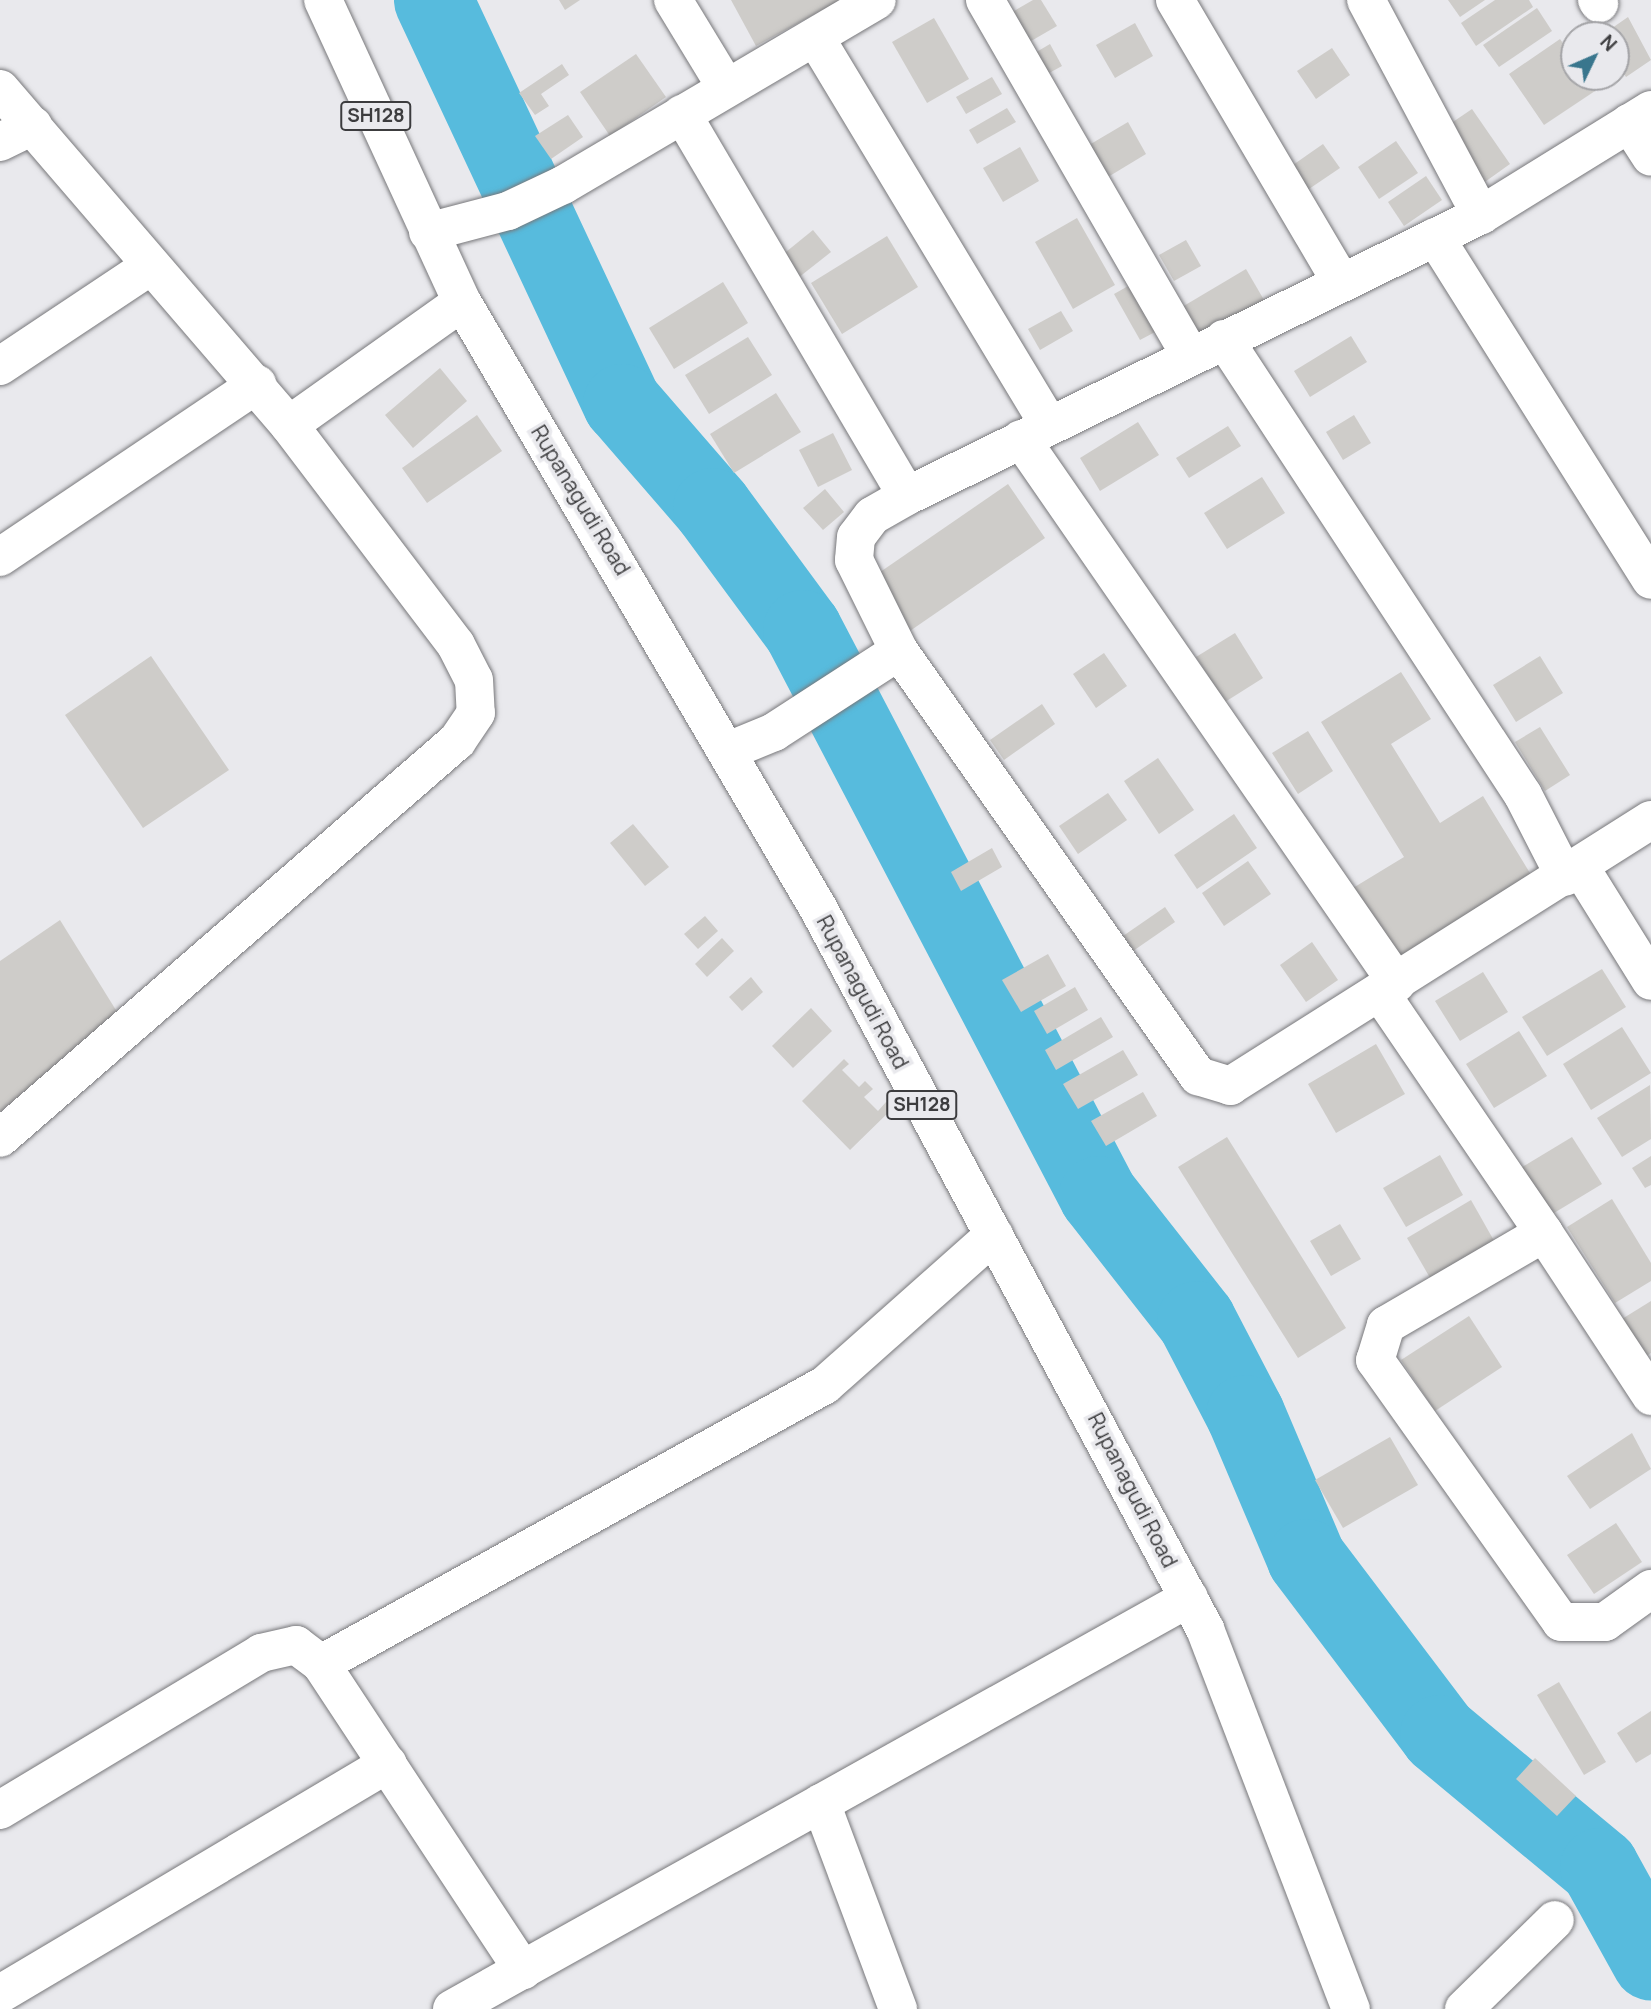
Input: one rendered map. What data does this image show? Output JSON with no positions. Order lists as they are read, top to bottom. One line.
{"streets":{"street":["SH128","Rupanagudi Road"]},"north":"top right"}
